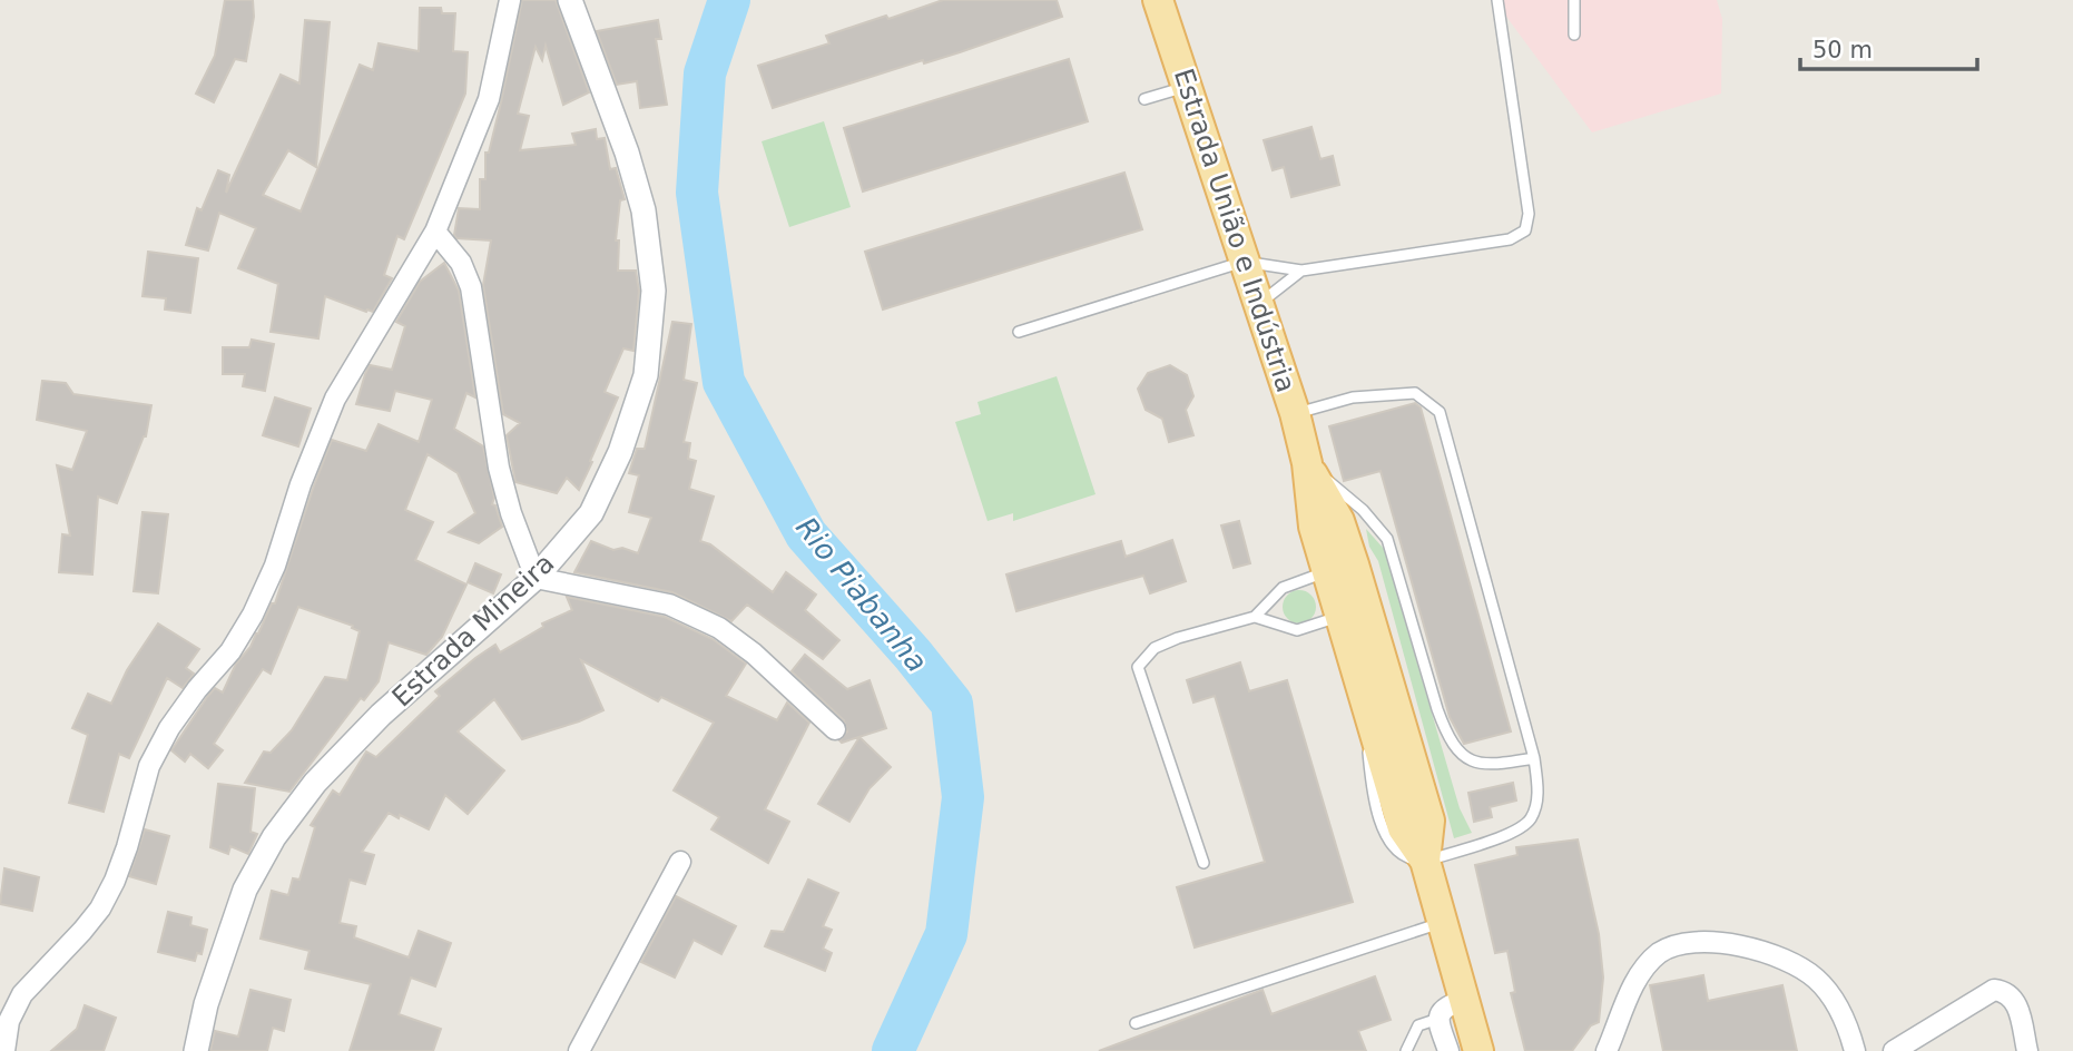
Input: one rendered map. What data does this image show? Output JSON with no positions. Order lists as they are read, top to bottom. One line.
{"streets":{"main road":["Estrada União e Indústria"],"street":["Estrada Mineira"]},"water":["Rio Piabanha"],"scale_bar":"50 m"}
